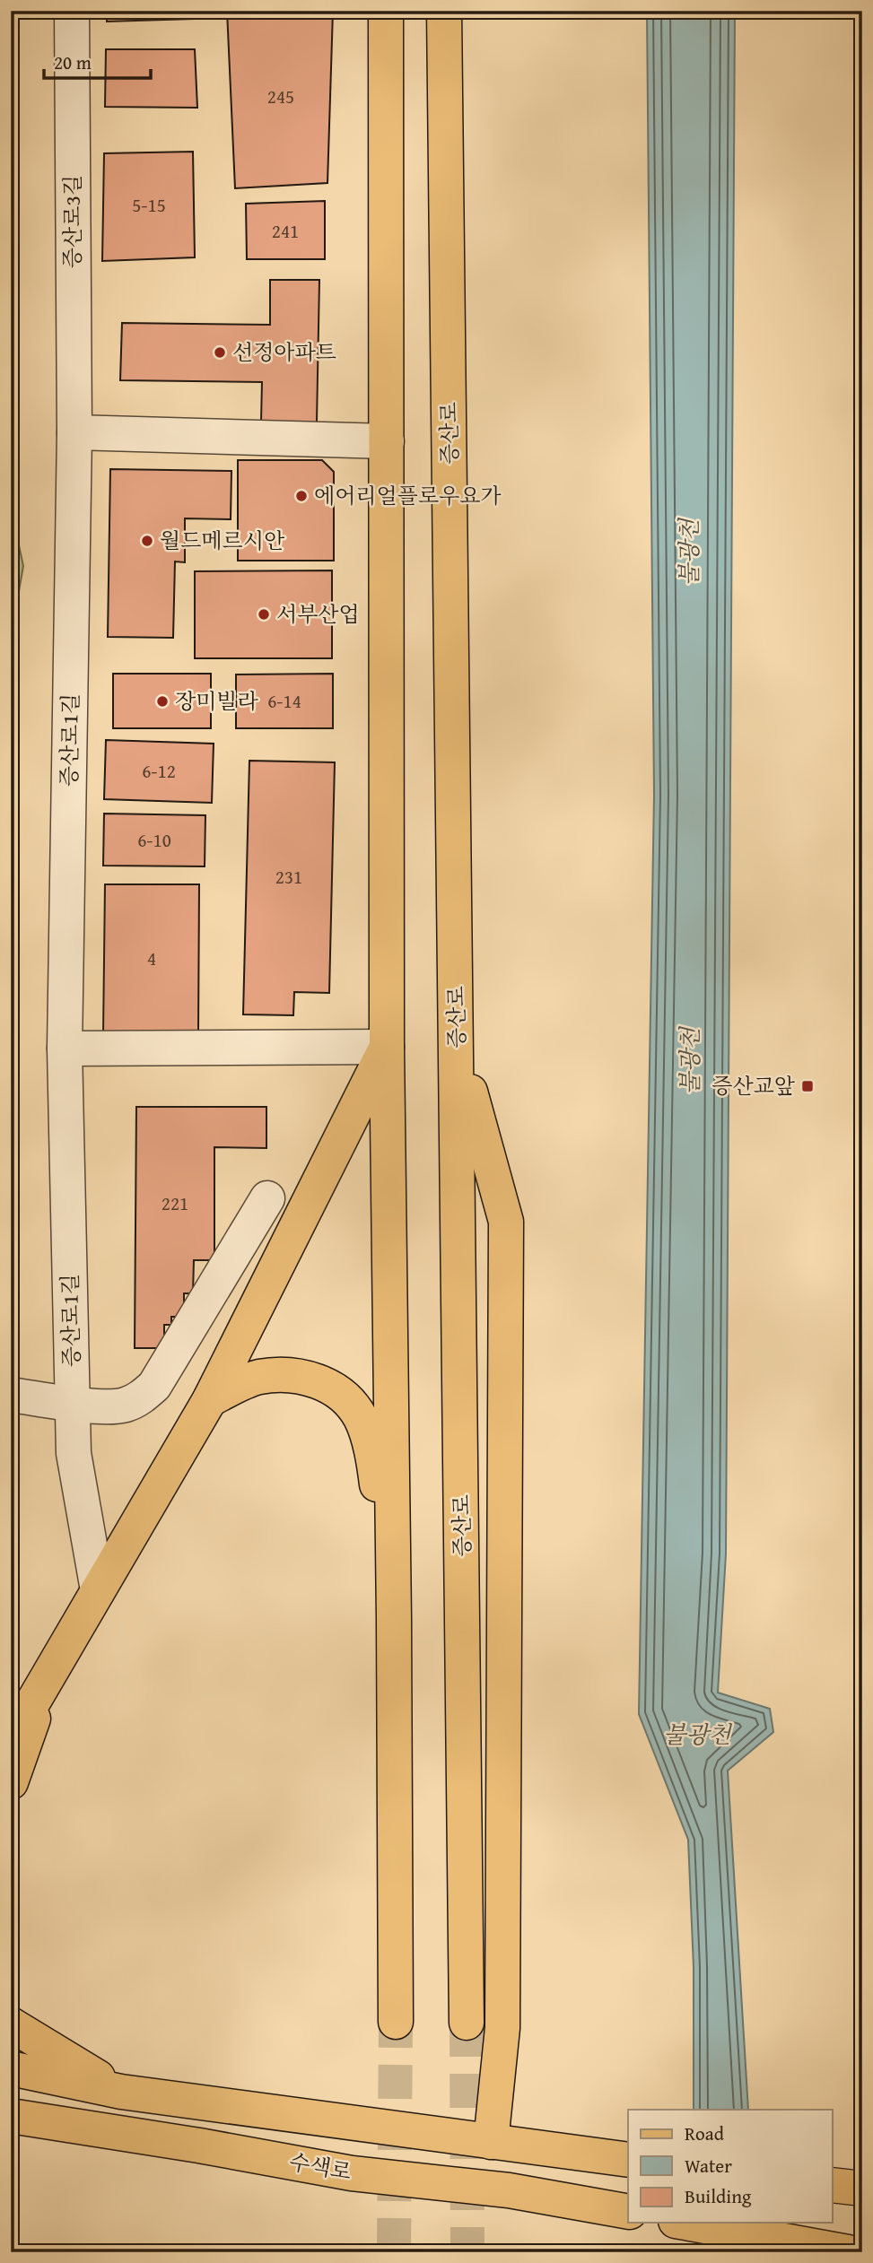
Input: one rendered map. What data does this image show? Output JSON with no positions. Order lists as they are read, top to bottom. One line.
{"streets":{"main road":["증산로","수색로"],"street":["증산로3길","증산로1길"]},"crossings":[["증산로3길","증산로1길"]],"water":["불광천"],"places":{"other":["선정아파트","에어리얼플로우요가","월드메르시안","서부산업","장미빌라"],"transit":["증산교앞"]},"house_numbers":["245","5-15","241","6-14","6-12","6-10","231","4","221"],"legend":["Road","Water","Building"],"scale_bar":"20 m"}
